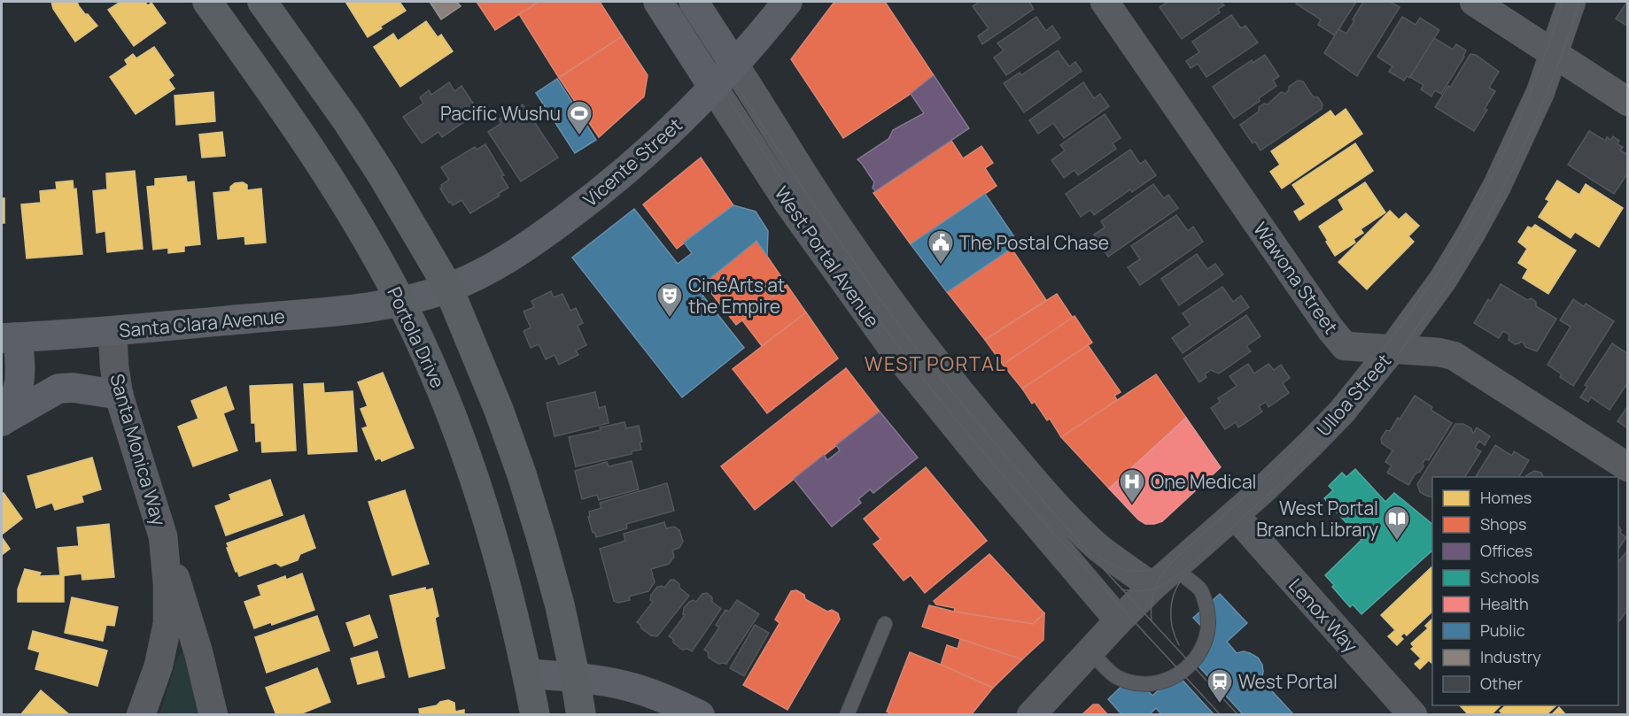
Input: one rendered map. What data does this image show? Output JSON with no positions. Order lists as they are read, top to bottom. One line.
{"streets":{"main road":["Portola Drive"],"street":["Vicente Street","West Portal Avenue","Wawona Street","Santa Clara Avenue","Ulloa Street","Santa Monica Way","Lenox Way"]},"crossings":[["Vicente Street","West Portal Avenue"],["Vicente Street","Santa Clara Avenue"],["Vicente Street","Portola Drive"],["West Portal Avenue","Ulloa Street"],["Wawona Street","Ulloa Street"],["Santa Clara Avenue","Portola Drive"],["Santa Clara Avenue","Santa Monica Way"],["Ulloa Street","Lenox Way"]],"districts":["WEST PORTAL"],"places":{"sports":["Pacific Wushu"],"public building":["The Postal Chase"],"theatre":["CinéArts at the Empire"],"hospital":["One Medical"],"library":["West Portal Branch Library"],"station":["West Portal"]},"legend":["Homes","Shops","Offices","Schools","Health","Public","Industry","Other"]}
